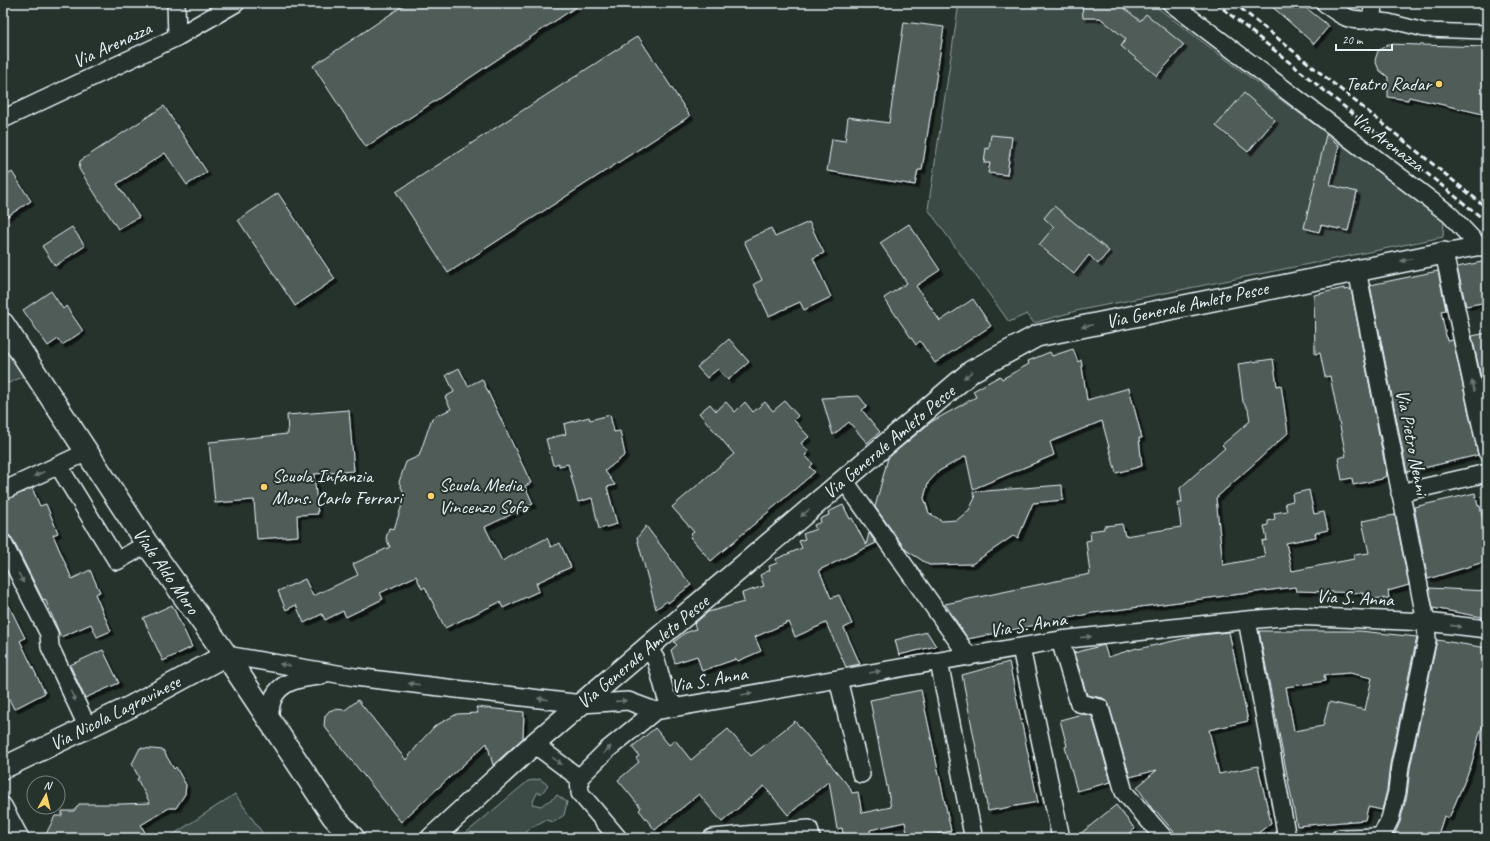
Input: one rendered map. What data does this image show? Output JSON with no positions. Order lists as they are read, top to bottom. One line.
{"streets":{"main road":["Viale Aldo Moro"],"street":["Via Arenazza","Via Generale Amleto Pesce","Via Pietro Nenni","Via S. Anna","Via Nicola Lagravinese"]},"crossings":[["Via Generale Amleto Pesce","Via Pietro Nenni"],["Via Generale Amleto Pesce","Via S. Anna"],["Via Pietro Nenni","Via S. Anna"],["Viale Aldo Moro","Via Nicola Lagravinese"]],"one_way":["Via Generale Amleto Pesce"],"places":["Teatro Radar","Scuola Infanzia Mons. Carlo Ferrari","Scuola Media Vincenzo Sofo"],"scale_bar":"20 m","north":"top"}
